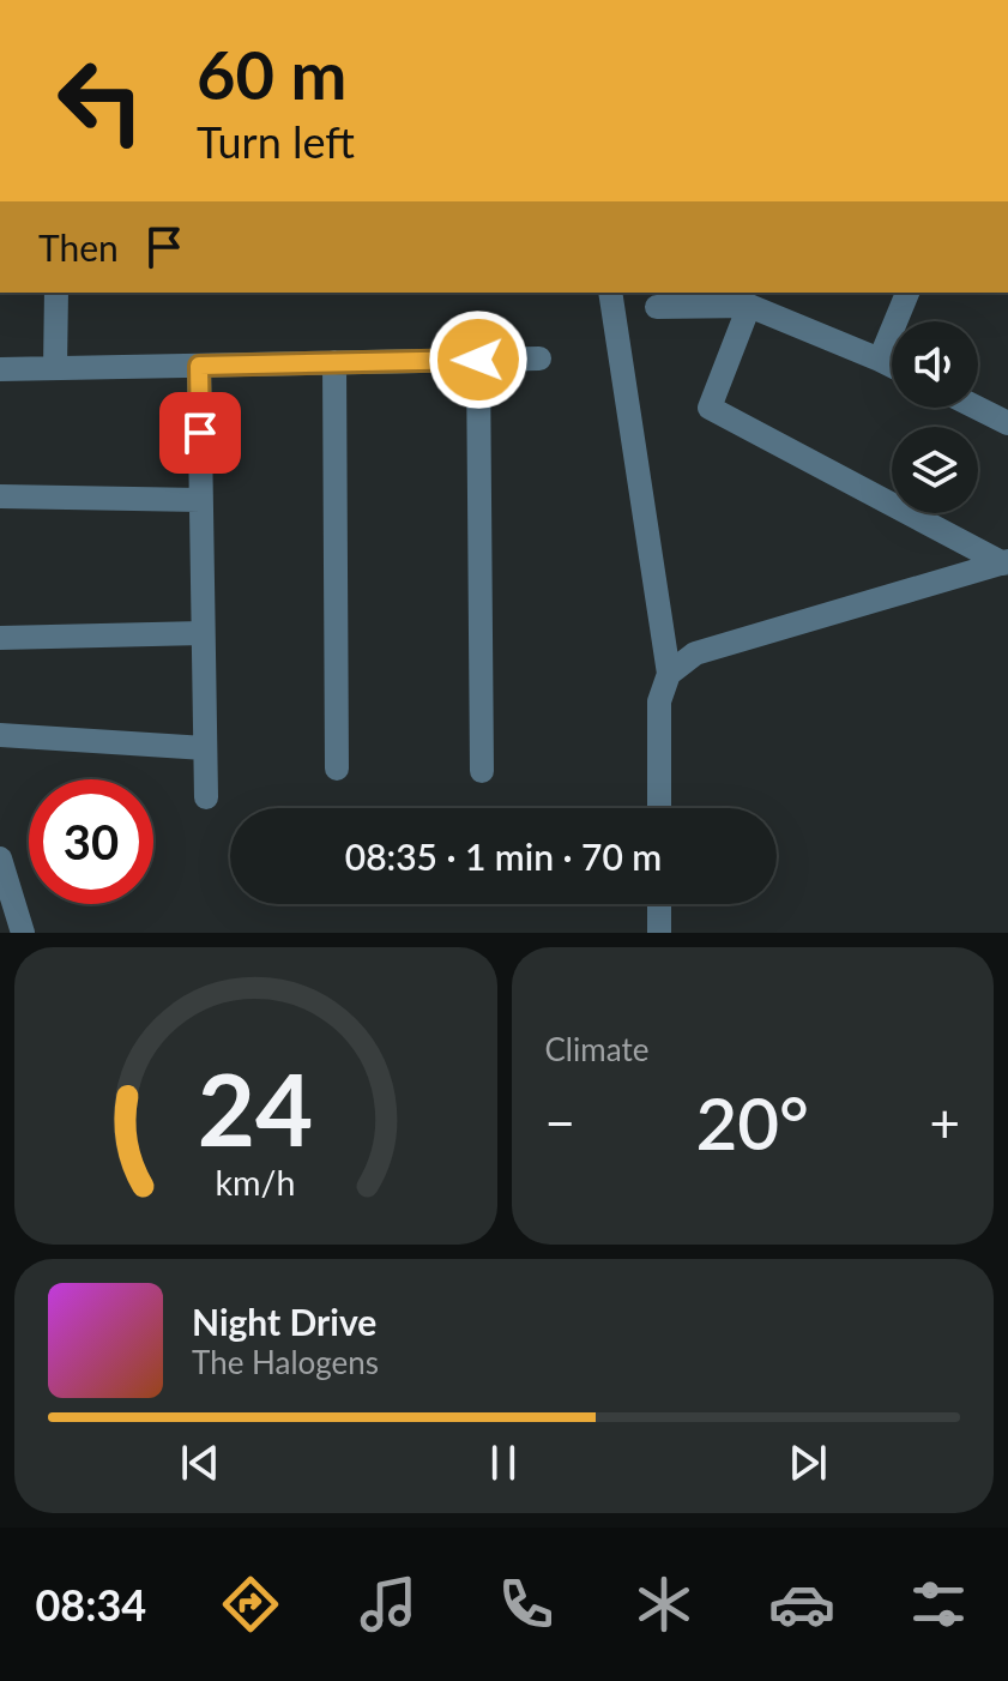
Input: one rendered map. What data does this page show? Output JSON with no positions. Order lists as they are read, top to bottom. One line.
{"page":{"turn":["60 m","Turn left"],"then":"Then","limit":"30","trip":"08:35 · 1 min · 70 m","tile":"Climate","heat":["−","20°","+"],"song":["Night Drive","The Halogens"],"tabs":"08:34","gauge":["24","km/h"]}}
